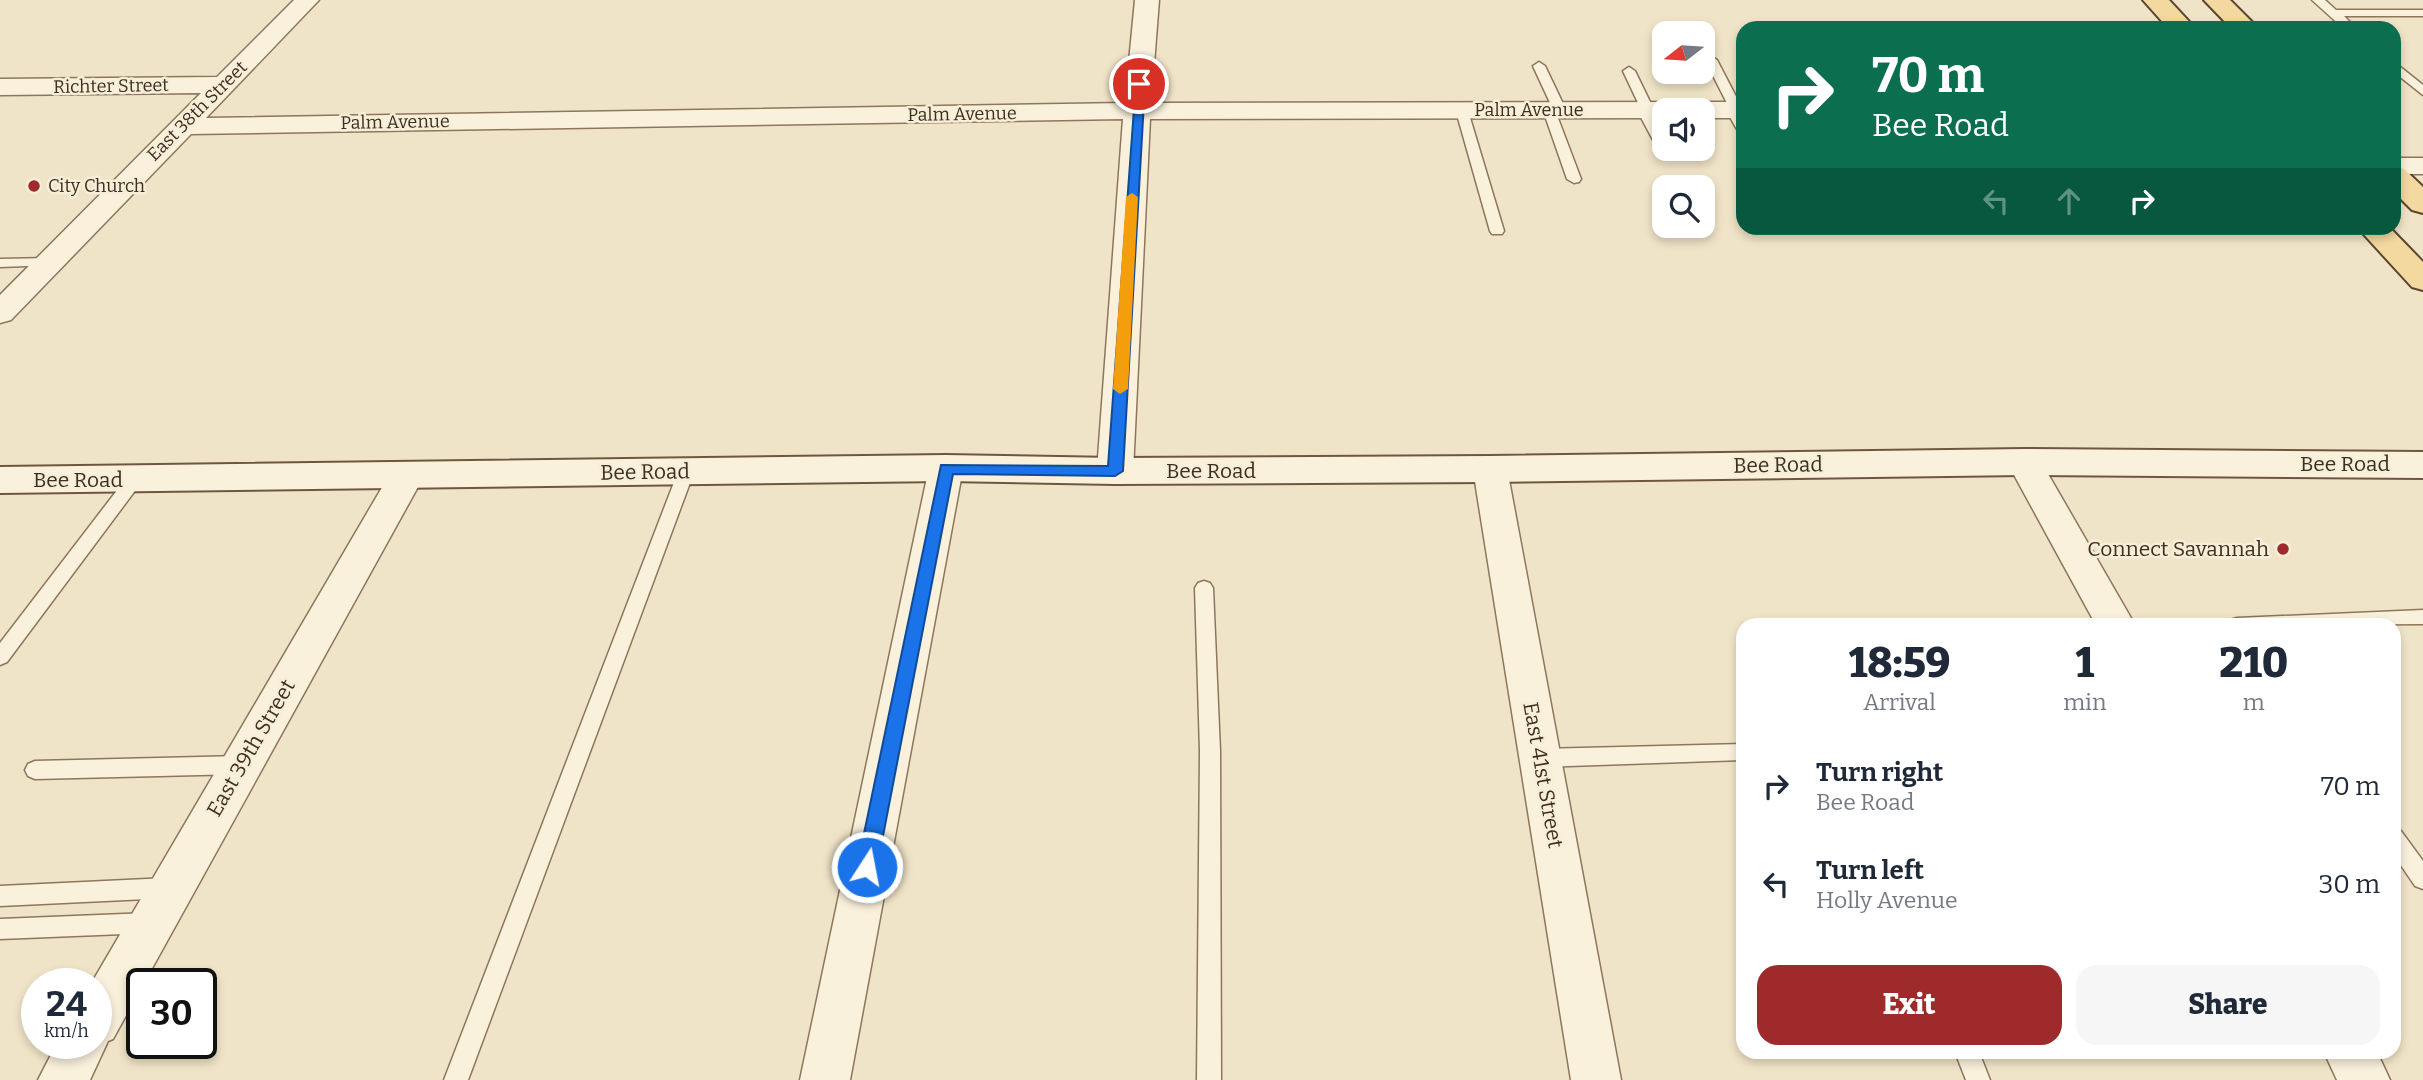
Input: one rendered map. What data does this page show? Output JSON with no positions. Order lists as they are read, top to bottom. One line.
{"streets":{"main road":["Bee Road"],"street":["Richter Street","Palm Avenue","East 38th Street","East 39th Street","East 41st Street"]},"crossings":[["Richter Street","East 38th Street"],["Palm Avenue","East 38th Street"],["Bee Road","East 39th Street"],["Bee Road","East 41st Street"]],"places":["City Church","Connect Savannah"],"north":"left","page":{"turn":["70 m","Bee Road"],"eta":["18:59","Arrival","1","min","210","m"],"list":[{"name":"Turn right","note":"Bee Road","value":"70 m"},{"name":"Turn left","note":"Holly Avenue","value":"30 m"}],"buttons":["Exit","Share"],"speed":"24 km/h","limit":"30"}}
